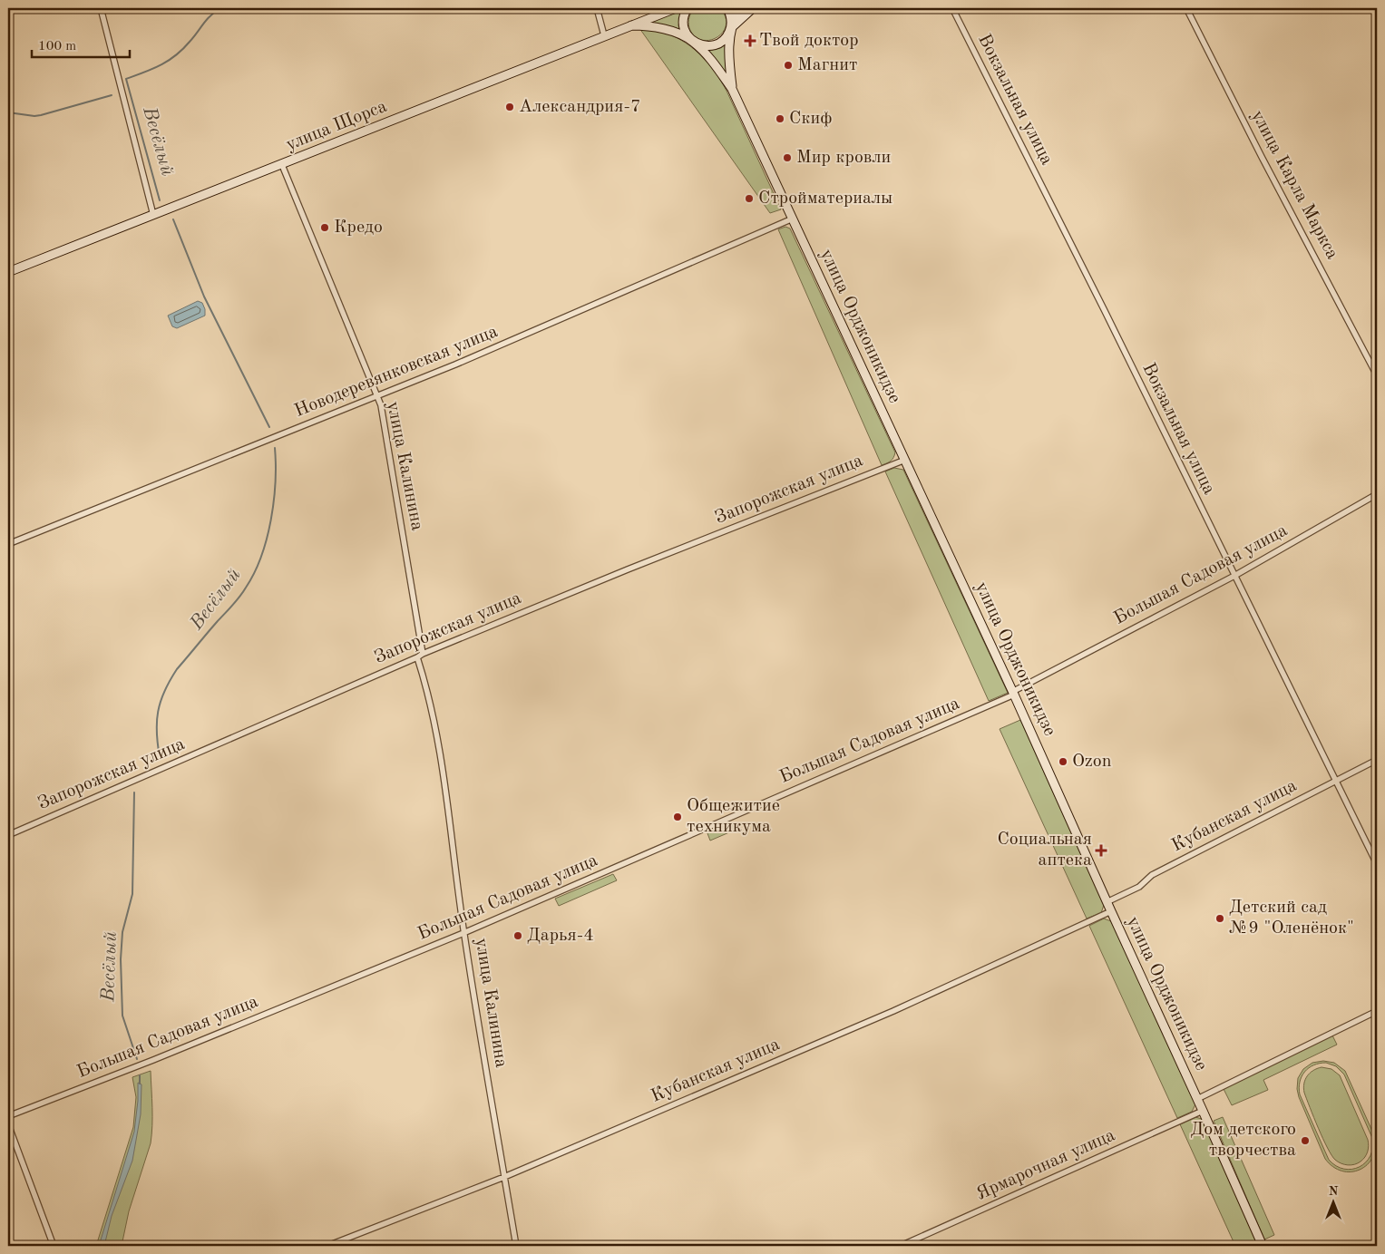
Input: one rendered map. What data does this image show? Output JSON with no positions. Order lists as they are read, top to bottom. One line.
{"streets":{"main road":["улица Щорса","улица Орджоникидзе"],"street":["Вокзальная улица","улица Карла Маркса","Новодеревянковская улица","улица Калинина","Запорожская улица","Большая Садовая улица","Кубанская улица","Ярмарочная улица"]},"crossings":[["Вокзальная улица","Большая Садовая улица"],["Вокзальная улица","Кубанская улица"],["улица Щорса","улица Калинина"],["улица Орджоникидзе","Новодеревянковская улица"],["улица Орджоникидзе","Запорожская улица"],["улица Орджоникидзе","Большая Садовая улица"],["улица Орджоникидзе","Кубанская улица"],["улица Орджоникидзе","Ярмарочная улица"],["Новодеревянковская улица","улица Калинина"],["улица Калинина","Запорожская улица"],["улица Калинина","Большая Садовая улица"],["улица Калинина","Кубанская улица"]],"water":["Весёлый"],"places":{"health":["Твой доктор","Социальная аптека"],"other":["Магнит","Александрия-7","Скиф","Мир кровли","Стройматериалы","Кредо","Ozon","Общежитие техникума","Детский сад №9 \"Оленёнок\"","Дарья-4","Дом детского творчества"]},"scale_bar":"100 m","north":"top"}
